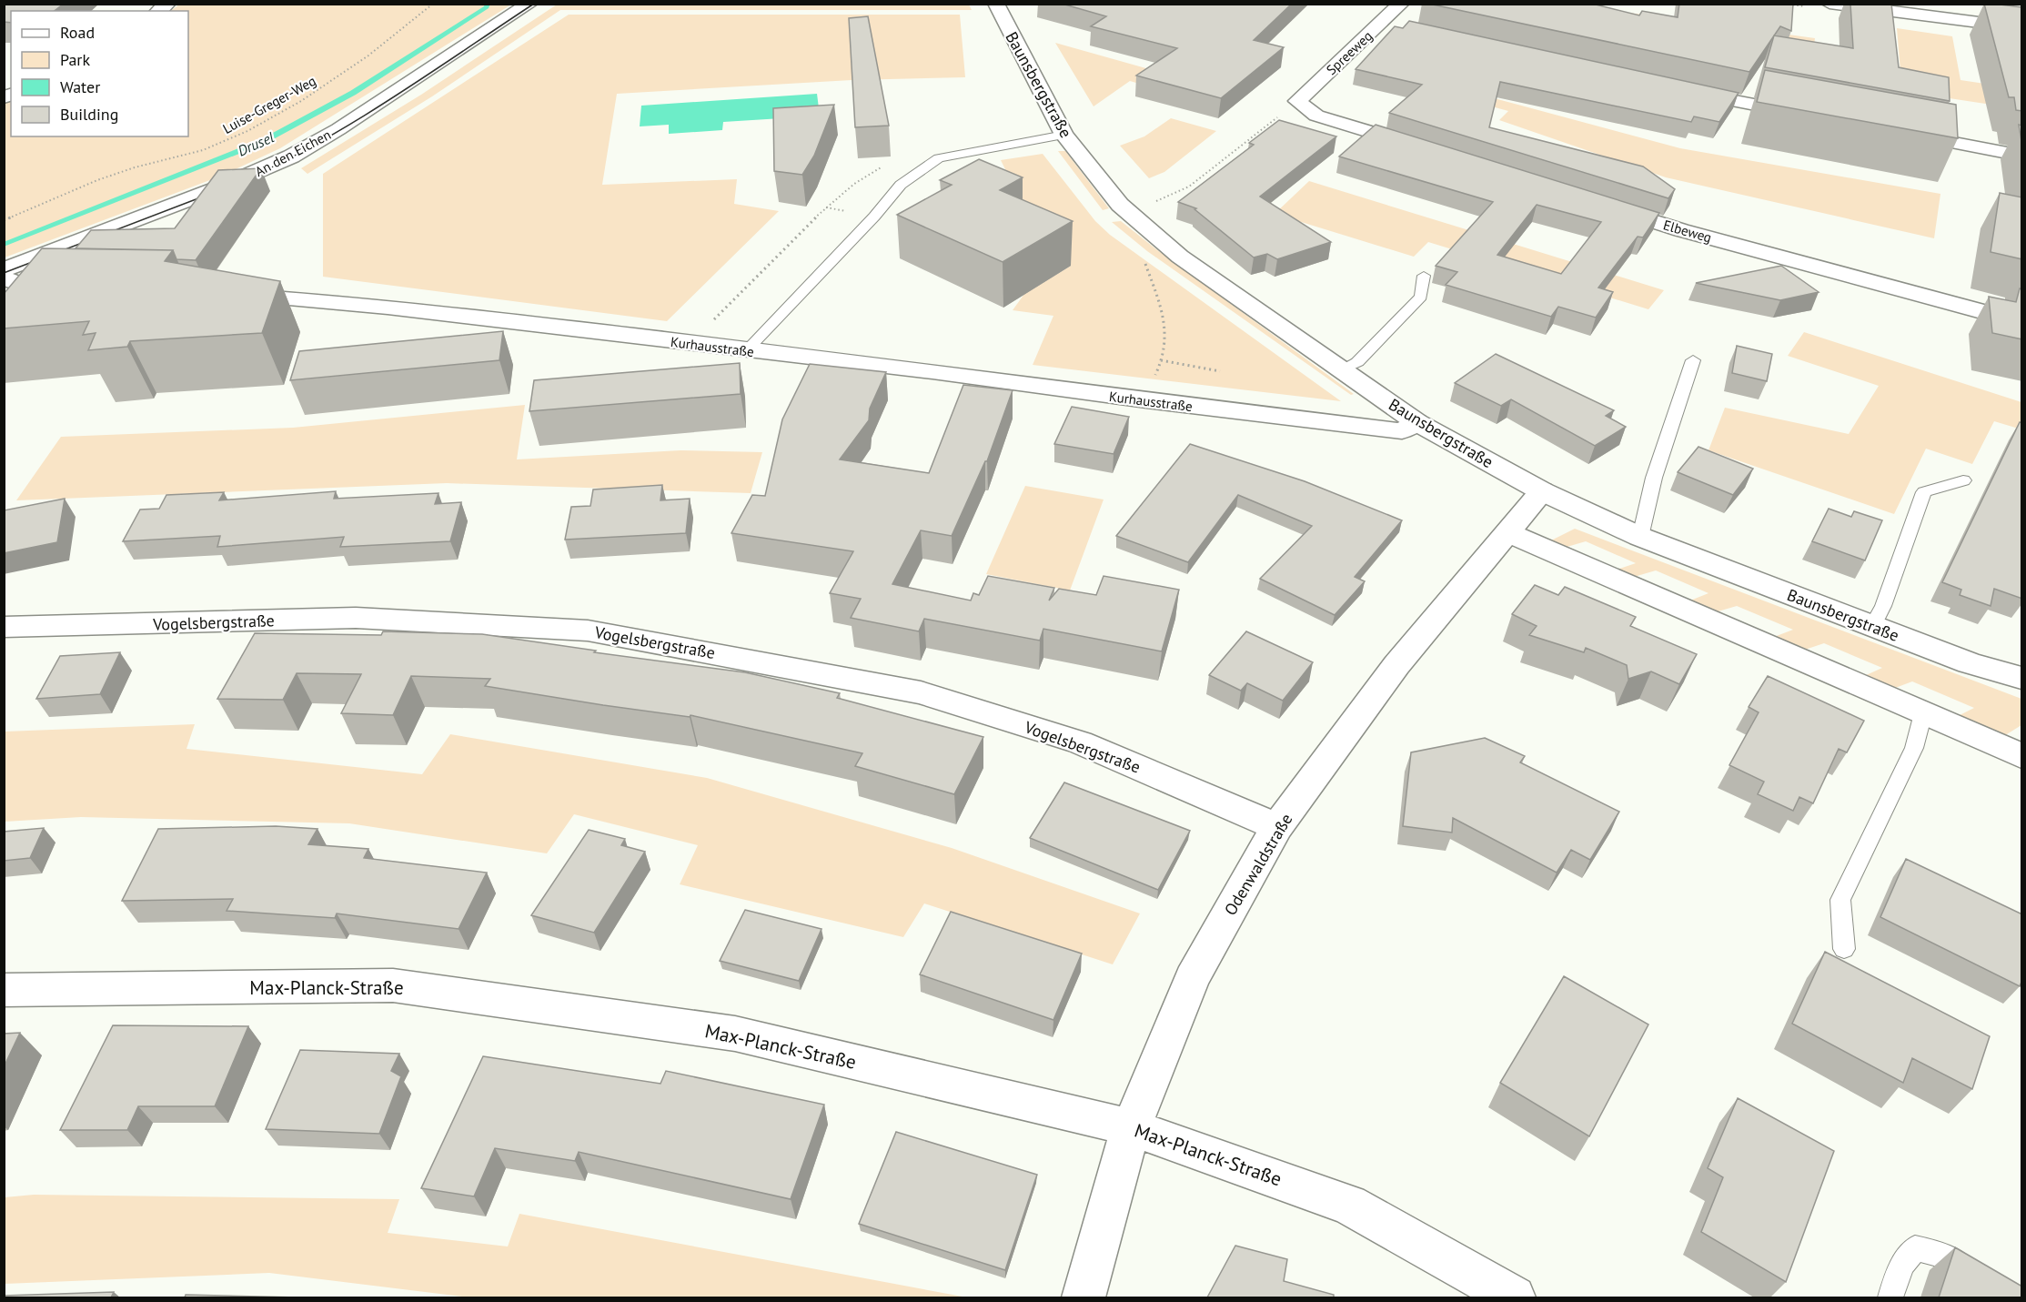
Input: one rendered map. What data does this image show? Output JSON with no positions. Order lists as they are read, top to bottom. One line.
{"streets":{"street":["Spreeweg","Baunsbergstraße","An den Eichen","Elbeweg","Kurhausstraße","Vogelsbergstraße","Odenwaldstraße","Max-Planck-Straße"],"path":["Luise-Greger-Weg"]},"crossings":[["Baunsbergstraße","Kurhausstraße"],["Baunsbergstraße","Odenwaldstraße"],["Vogelsbergstraße","Odenwaldstraße"],["Odenwaldstraße","Max-Planck-Straße"]],"water":["Drusel"],"legend":["Road","Park","Water","Building"]}
